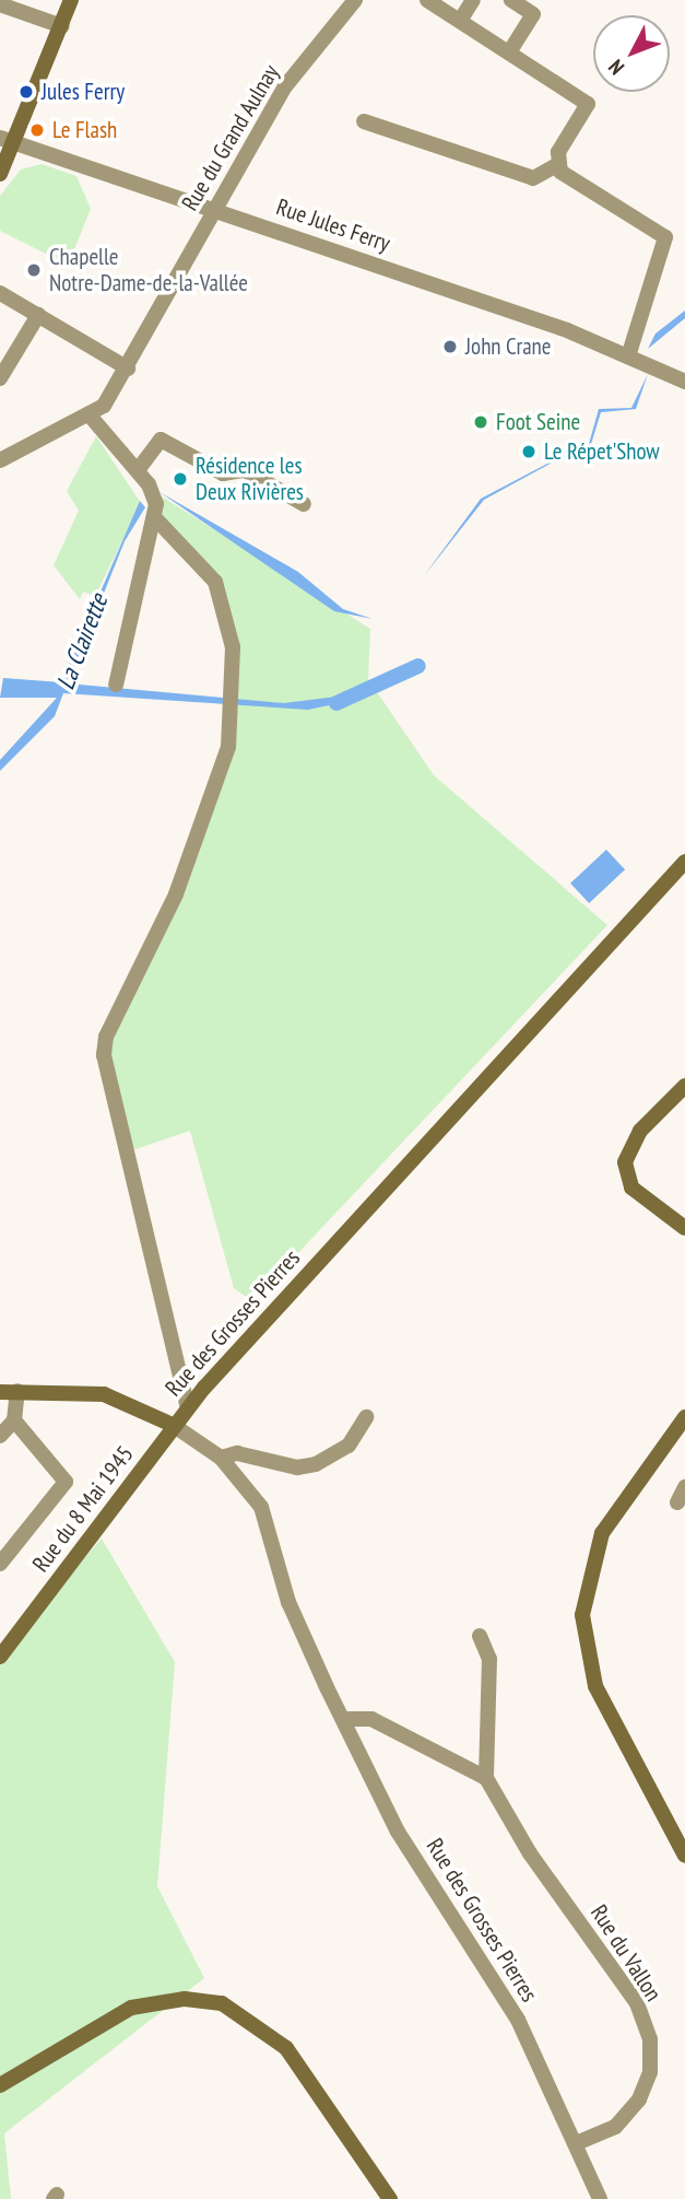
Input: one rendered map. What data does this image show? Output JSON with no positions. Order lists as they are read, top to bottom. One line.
{"streets":{"street":["Rue du Grand Aulnay","Rue Jules Ferry","Rue des Grosses Pierres","Rue du 8 Mai 1945","Rue du Vallon"]},"crossings":[["Rue du Grand Aulnay","Rue Jules Ferry"],["Rue des Grosses Pierres","Rue du 8 Mai 1945"],["Rue des Grosses Pierres","Rue du Vallon"]],"water":["La Clairette"],"places":["Jules Ferry","Le Flash","Chapelle Notre-Dame-de-la-Vallée","John Crane","Foot Seine","Le Répet'Show","Résidence les Deux Rivières"],"north":"bottom left"}
